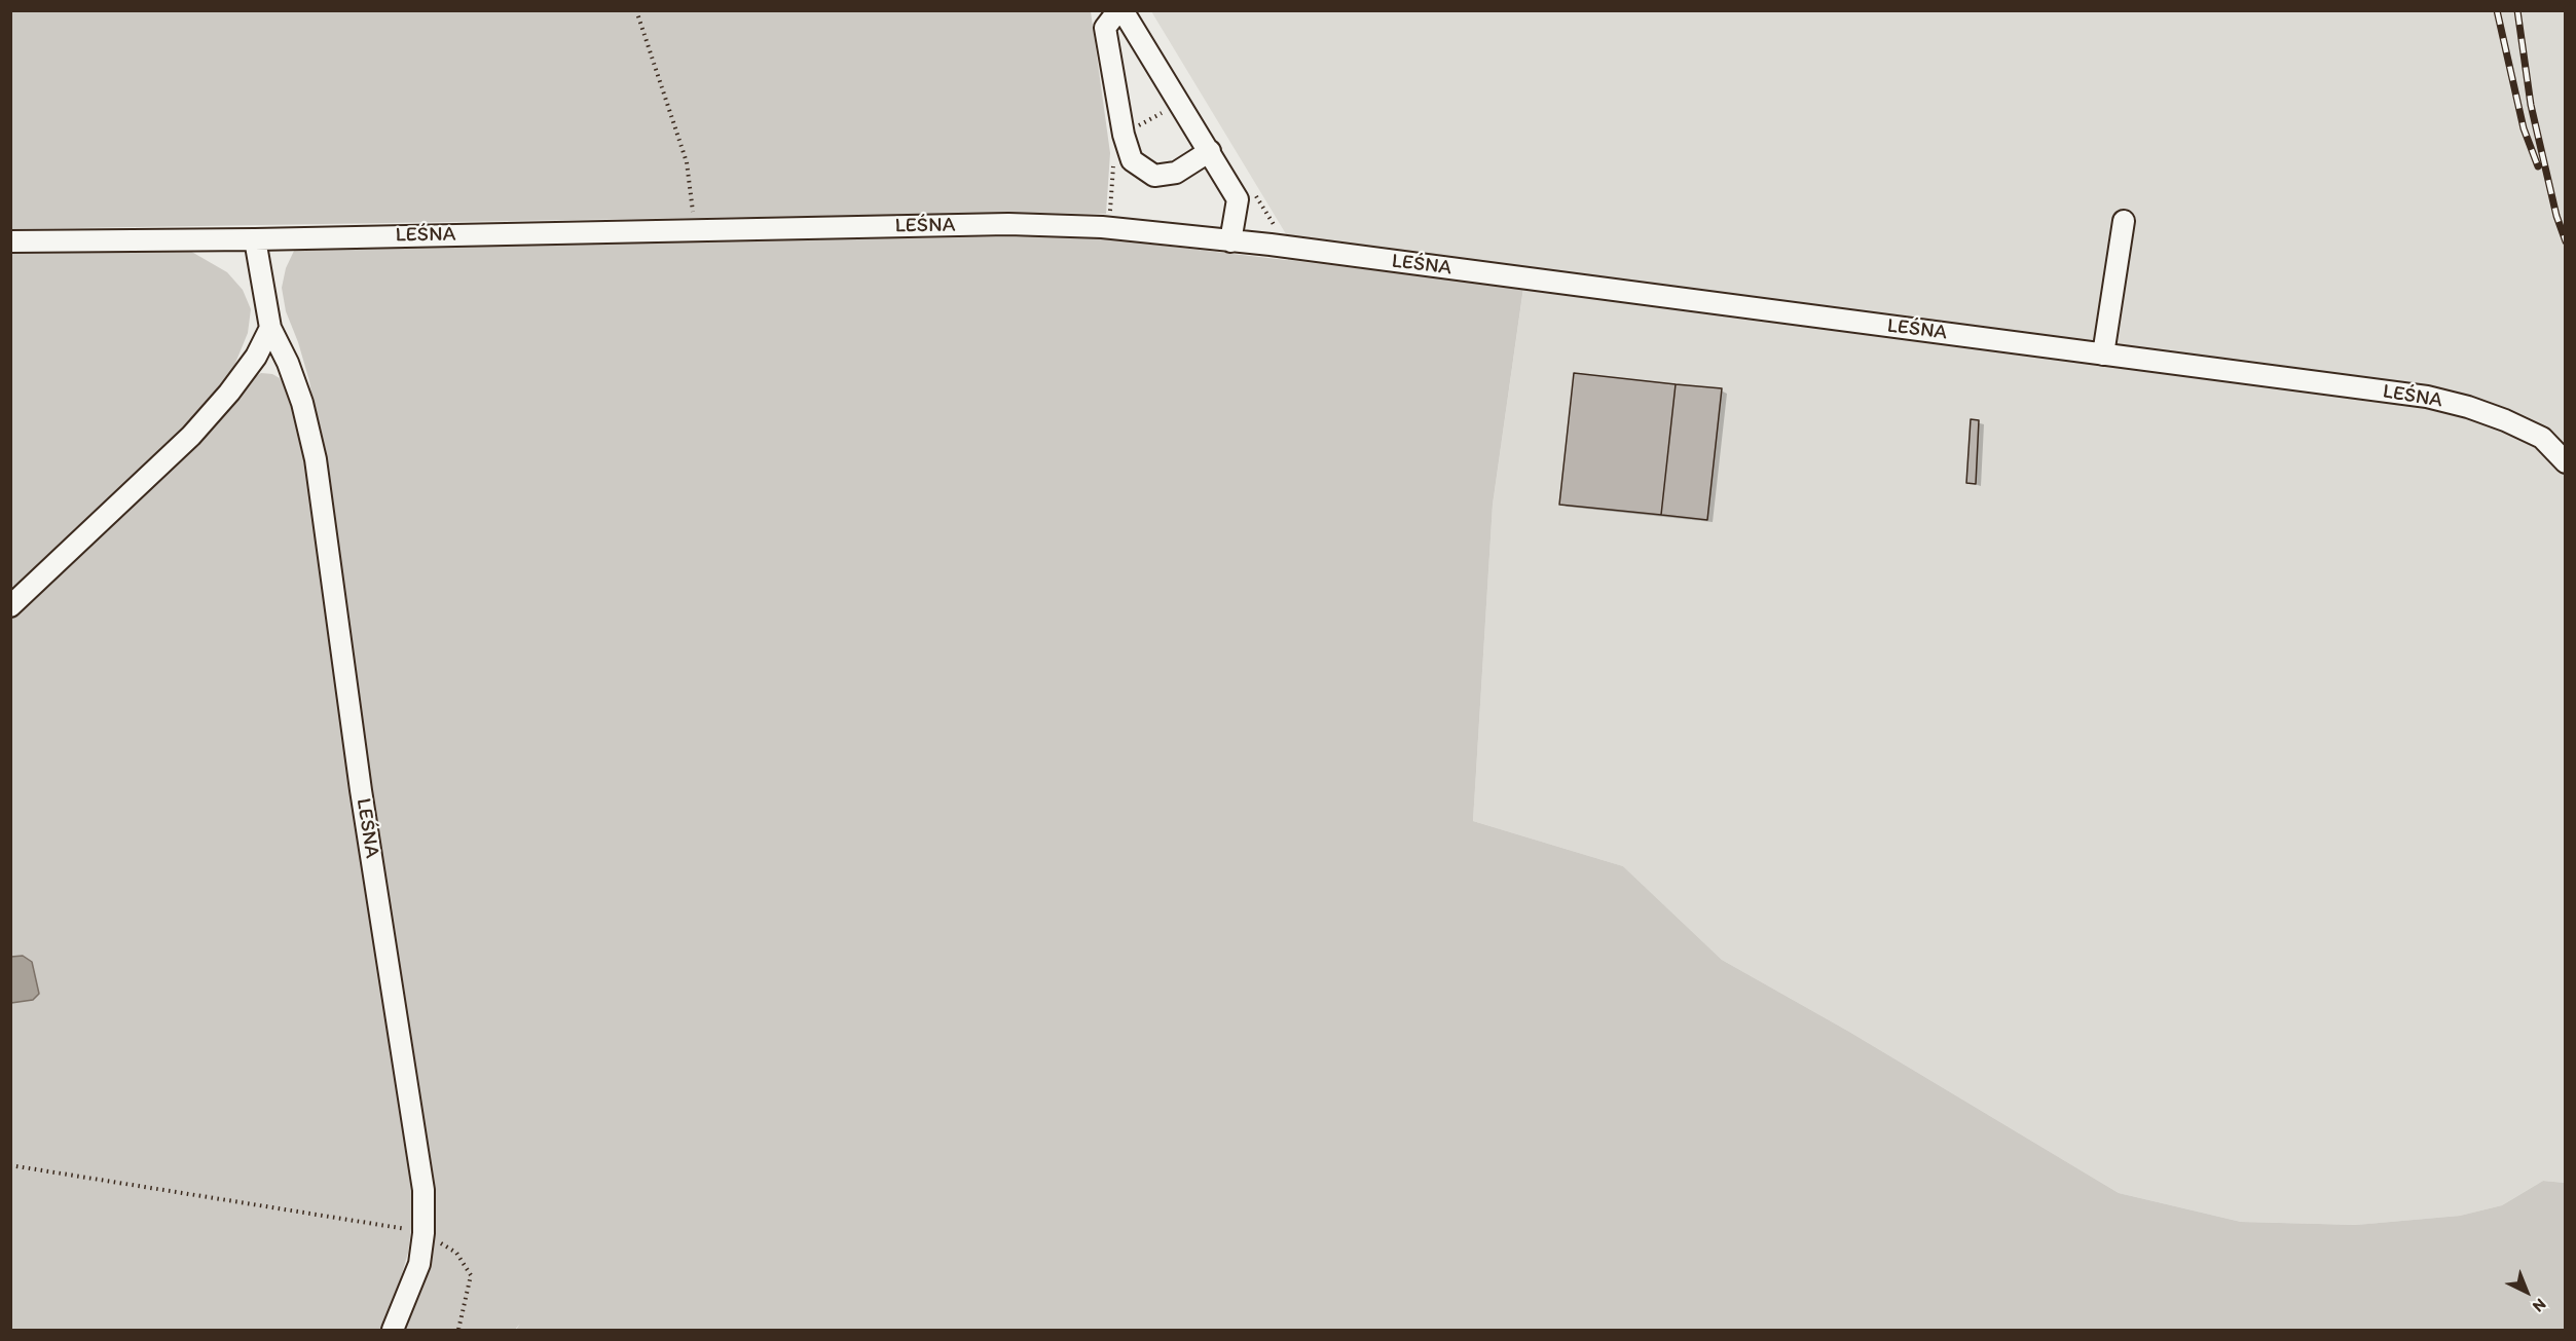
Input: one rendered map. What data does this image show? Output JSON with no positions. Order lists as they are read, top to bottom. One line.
{"streets":{"street":["LEŚNA"]},"north":"bottom right"}
